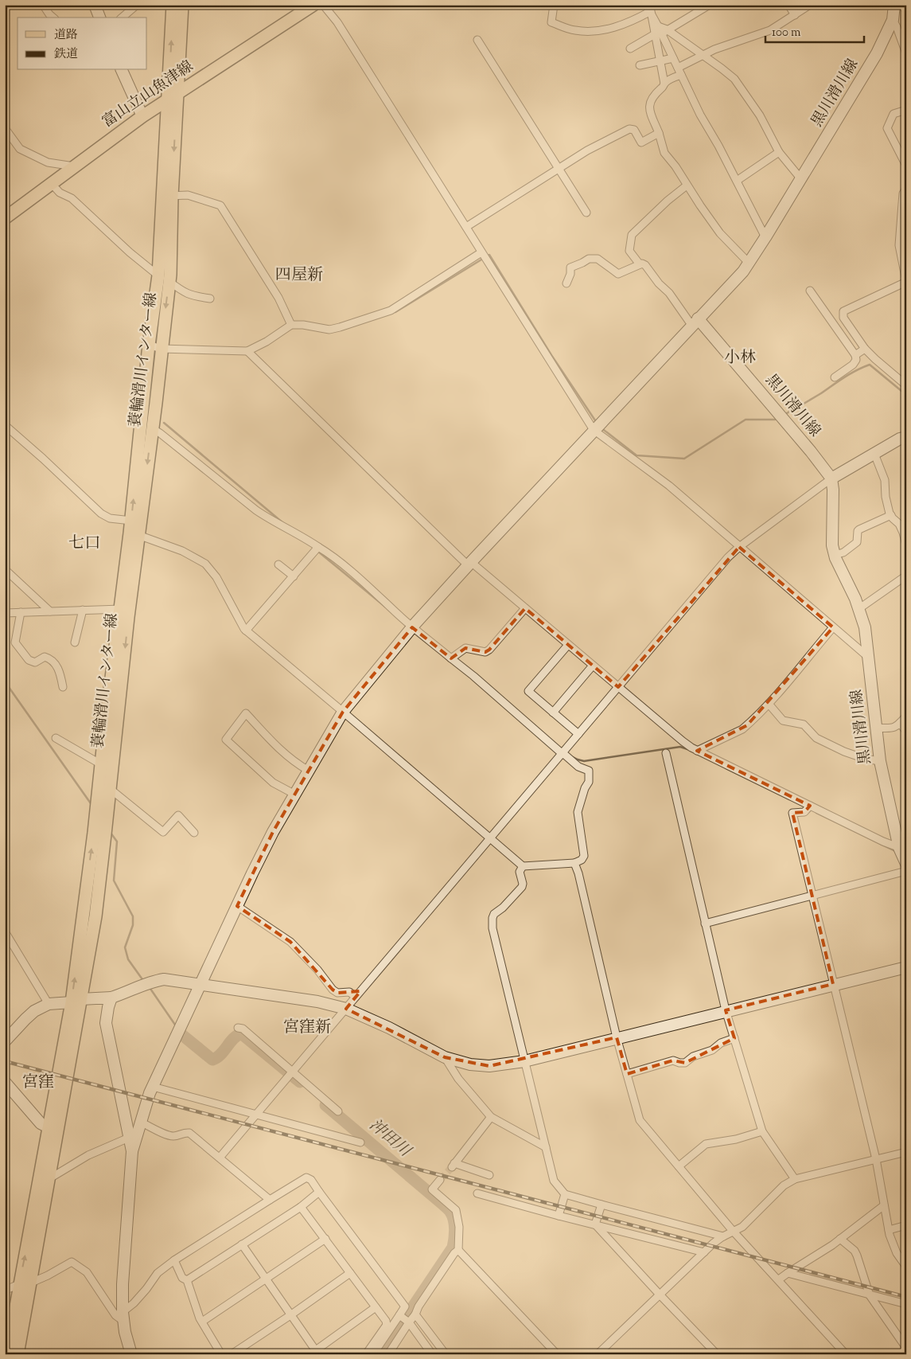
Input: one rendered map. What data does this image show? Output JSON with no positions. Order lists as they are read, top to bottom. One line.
{"streets":{"main road":["富山立山魚津線","蓑輪滑川インター線"],"street":["黒川滑川線"]},"crossings":[["富山立山魚津線","蓑輪滑川インター線"]],"districts":["四屋新","小林","七口","宮窪新","宮窪"],"water":["沖田川"],"legend":["道路","鉄道"],"scale_bar":"100 m"}
